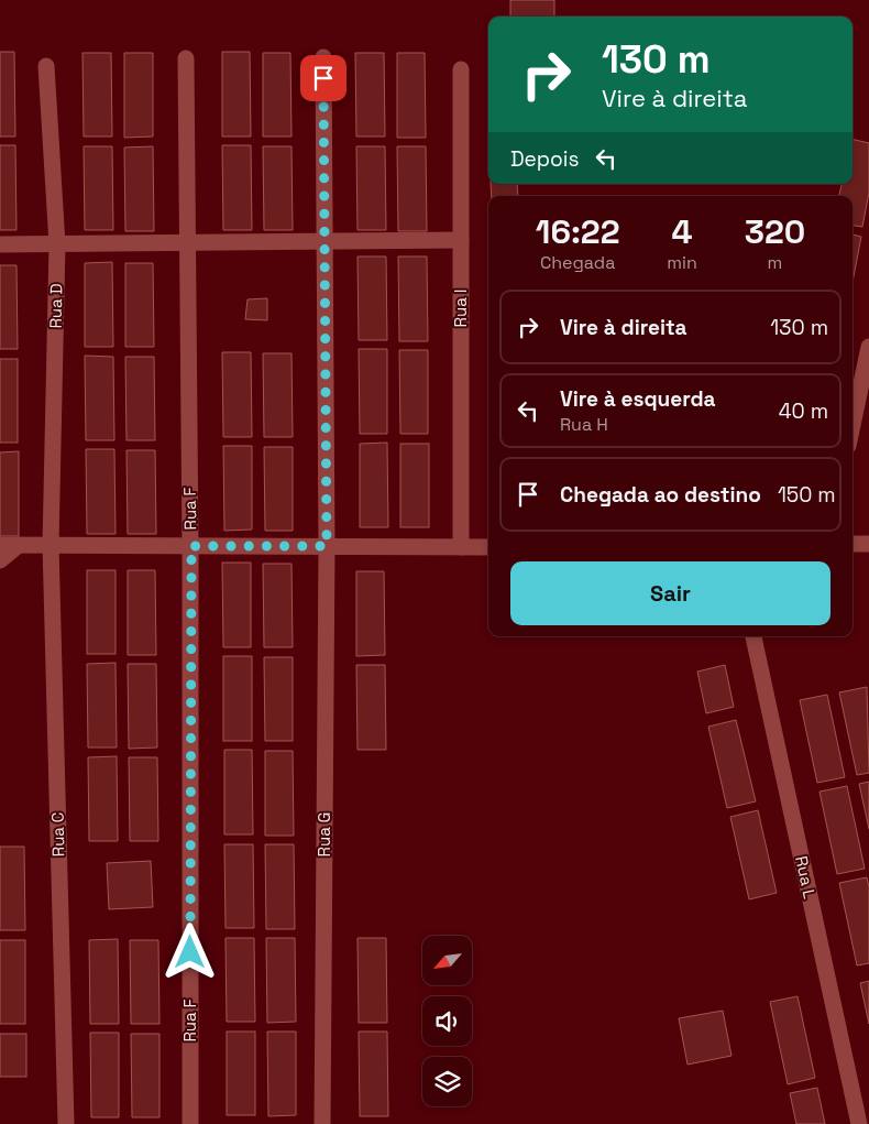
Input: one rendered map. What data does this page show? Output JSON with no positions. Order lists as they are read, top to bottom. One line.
{"streets":{"street":["Rua D","Rua I","Rua F","Rua C","Rua G","Rua L"]},"crossings":[["Rua D","Rua C"]],"north":"bottom left","page":{"turn":["130 m","Vire à direita"],"then":"Depois","eta":["16:22","Chegada","4","min","320","m"],"list":[{"name":"Vire à direita","value":"130 m"},{"name":"Vire à esquerda","note":"Rua H","value":"40 m"},{"name":"Chegada ao destino","value":"150 m"}],"buttons":"Sair"}}
